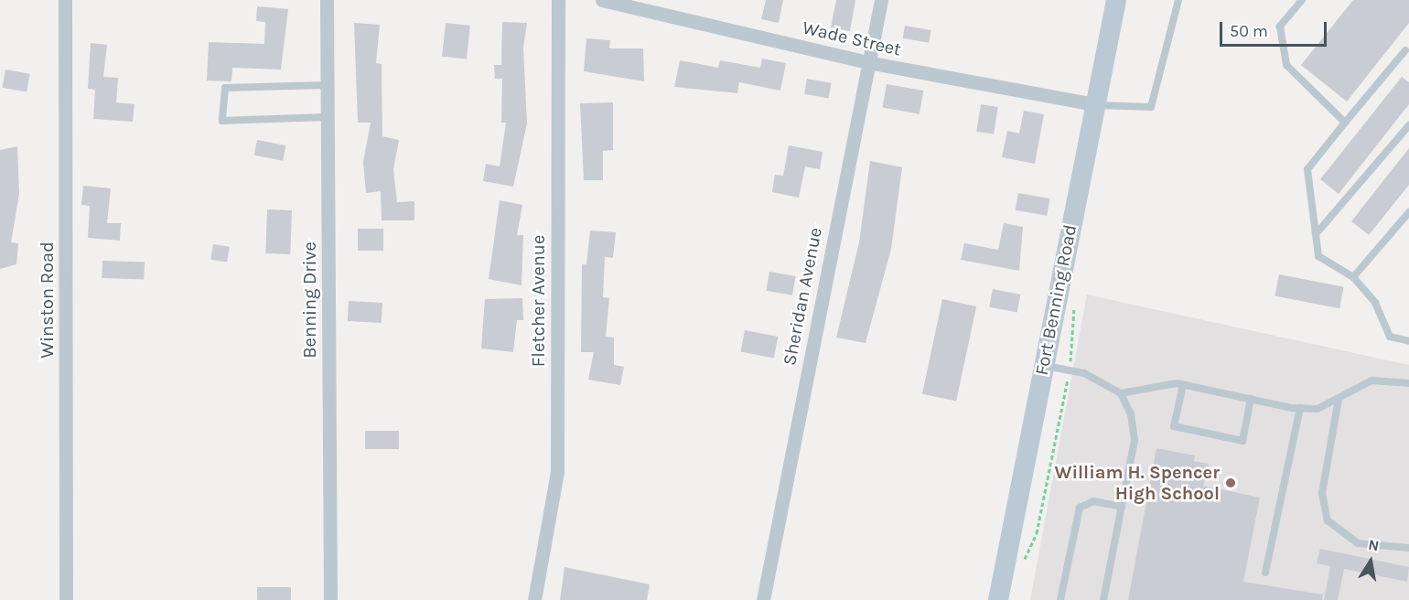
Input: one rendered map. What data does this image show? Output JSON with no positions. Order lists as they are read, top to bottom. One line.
{"streets":{"street":["Wade Street","Sheridan Avenue","Winston Road","Benning Drive","Fort Benning Road","Fletcher Avenue"]},"crossings":[["Wade Street","Sheridan Avenue"],["Wade Street","Fort Benning Road"]],"places":["William H. Spencer High School"],"scale_bar":"50 m","north":"top"}
